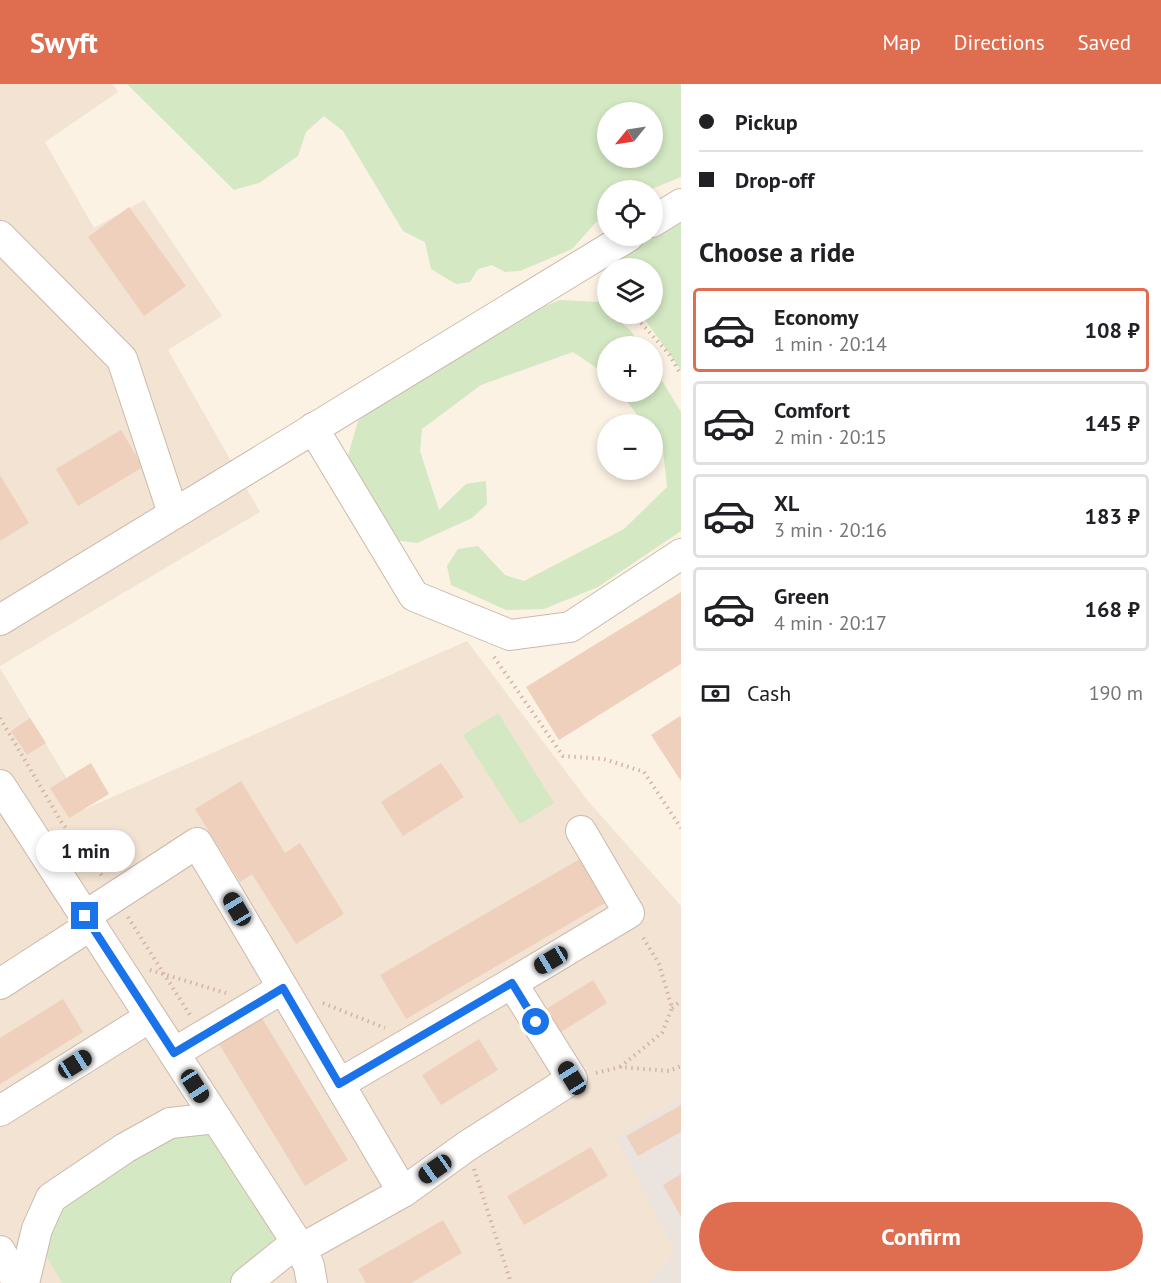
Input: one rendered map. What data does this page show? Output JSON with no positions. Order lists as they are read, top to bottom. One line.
{"north":"bottom left","page":{"header":"Swyft","nav":["Map","Directions","Saved"],"banner":["Pickup","Drop-off"],"map_buttons":["+","−"],"heading":"Choose a ride","list":[{"name":"Economy","note":"1 min · 20:14","value":"108 ₽"},{"name":"Comfort","note":"2 min · 20:15","value":"145 ₽"},{"name":"XL","note":"3 min · 20:16","value":"183 ₽"},{"name":"Green","note":"4 min · 20:17","value":"168 ₽"}],"pay":["Cash","190 m"],"bubble":"1 min","buttons":"Confirm"}}
